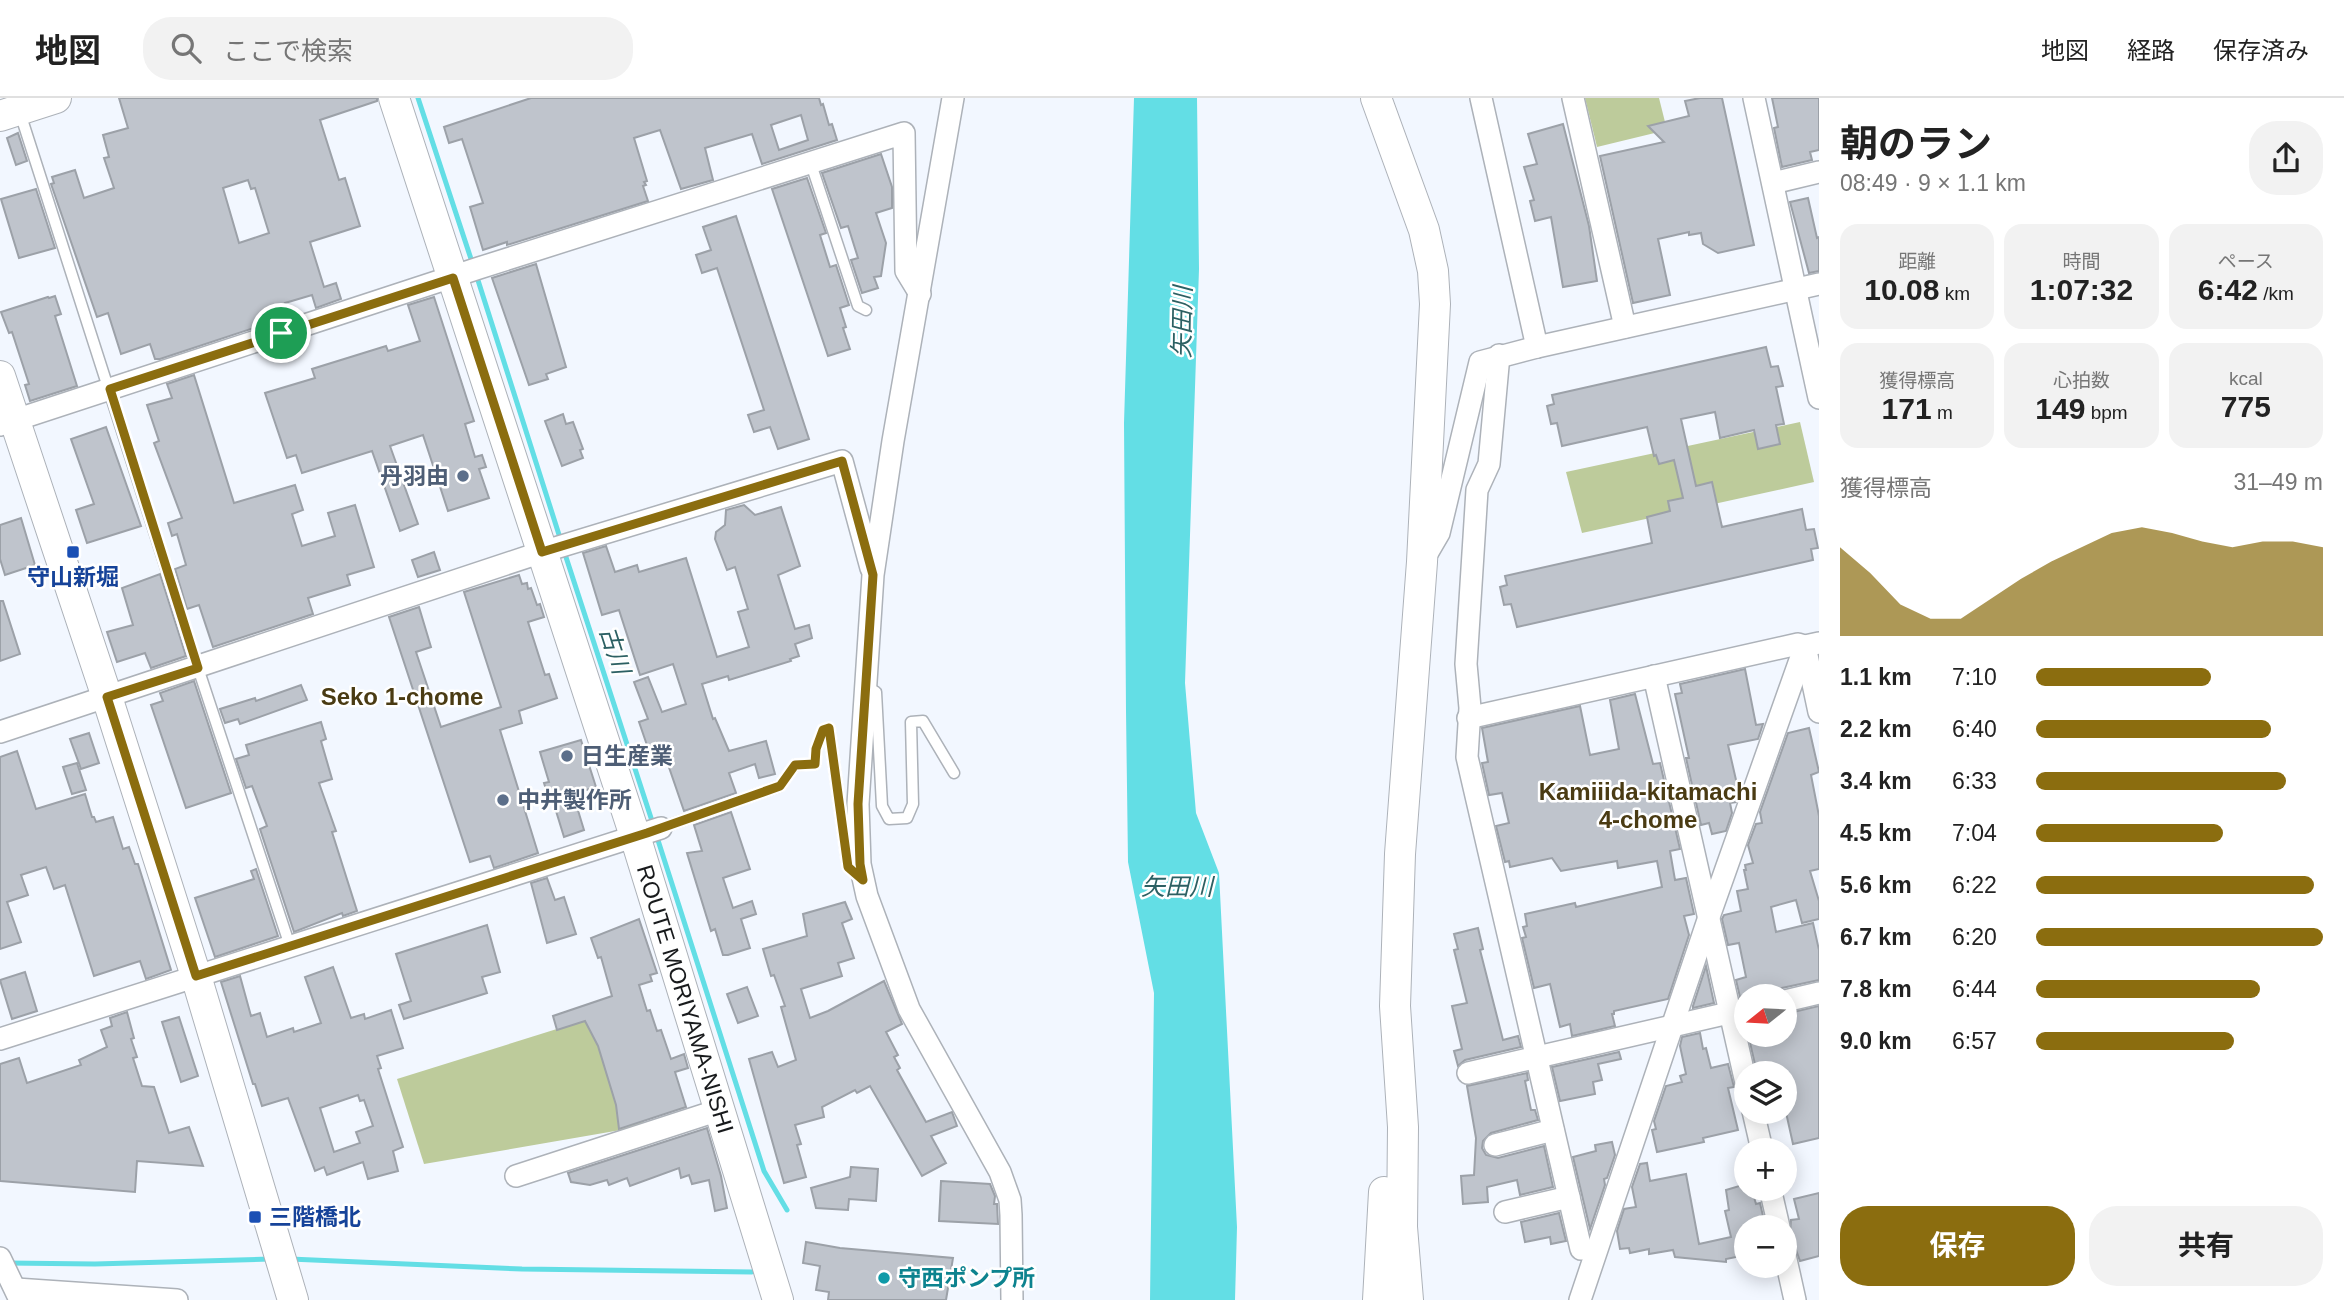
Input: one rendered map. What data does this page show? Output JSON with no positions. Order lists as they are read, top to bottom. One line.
{"streets":{"street":["ROUTE MORIYAMA-NISHI"]},"districts":["Seko 1-chome","Kamiiida-kitamachi 4-chome"],"water":["矢田川","古川"],"places":{"other":["丹羽由","日生産業","中井製作所","守西ポンプ所"],"transit":["守山新堀","三階橋北"]},"north":"left","page":{"header":"地図","search":"ここで検索","nav":["地図","経路","保存済み"],"heading":["朝のラン","08:49 · 9 × 1.1 km"],"stats":[["距離","10.08 km"],["時間","1:07:32"],["ペース","6:42 /km"],["獲得標高","171 m"],["心拍数","149 bpm"],["kcal","775"]],"chart":["獲得標高","31–49 m"],"list":[{"name":"1.1 km","note":"7:10"},{"name":"2.2 km","note":"6:40"},{"name":"3.4 km","note":"6:33"},{"name":"4.5 km","note":"7:04"},{"name":"5.6 km","note":"6:22"},{"name":"6.7 km","note":"6:20"},{"name":"7.8 km","note":"6:44"},{"name":"9.0 km","note":"6:57"}],"map_buttons":["+","−"],"buttons":["保存","共有"]}}
